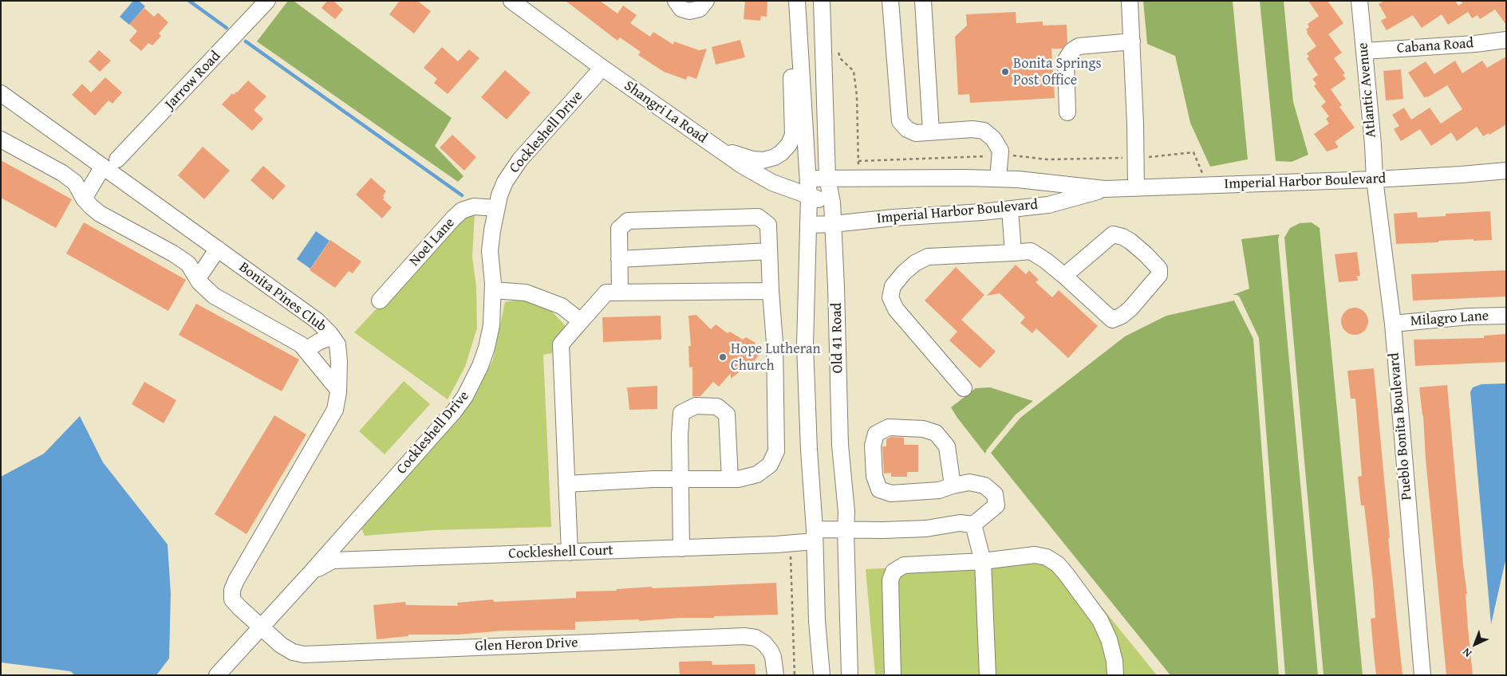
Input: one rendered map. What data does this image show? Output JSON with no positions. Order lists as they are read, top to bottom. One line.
{"streets":{"street":["Cabana Road","Jarrow Road","Atlantic Avenue","Shangri La Road","Cockleshell Drive","Imperial Harbor Boulevard","Noel Lane","Bonita Pines Club","Milagro Lane","Old 41 Road","Pueblo Bonita Boulevard","Cockleshell Court","Glen Heron Drive"]},"crossings":[["Cabana Road","Atlantic Avenue"],["Jarrow Road","Bonita Pines Club"],["Atlantic Avenue","Imperial Harbor Boulevard"],["Atlantic Avenue","Pueblo Bonita Boulevard"],["Shangri La Road","Cockleshell Drive"],["Shangri La Road","Old 41 Road"],["Cockleshell Drive","Noel Lane"],["Cockleshell Drive","Bonita Pines Club"],["Cockleshell Drive","Cockleshell Court"],["Cockleshell Drive","Glen Heron Drive"],["Imperial Harbor Boulevard","Old 41 Road"],["Imperial Harbor Boulevard","Pueblo Bonita Boulevard"],["Bonita Pines Club","Glen Heron Drive"],["Milagro Lane","Pueblo Bonita Boulevard"],["Old 41 Road","Cockleshell Court"]],"places":["Bonita Springs Post Office","Hope Lutheran Church"],"north":"bottom left"}
